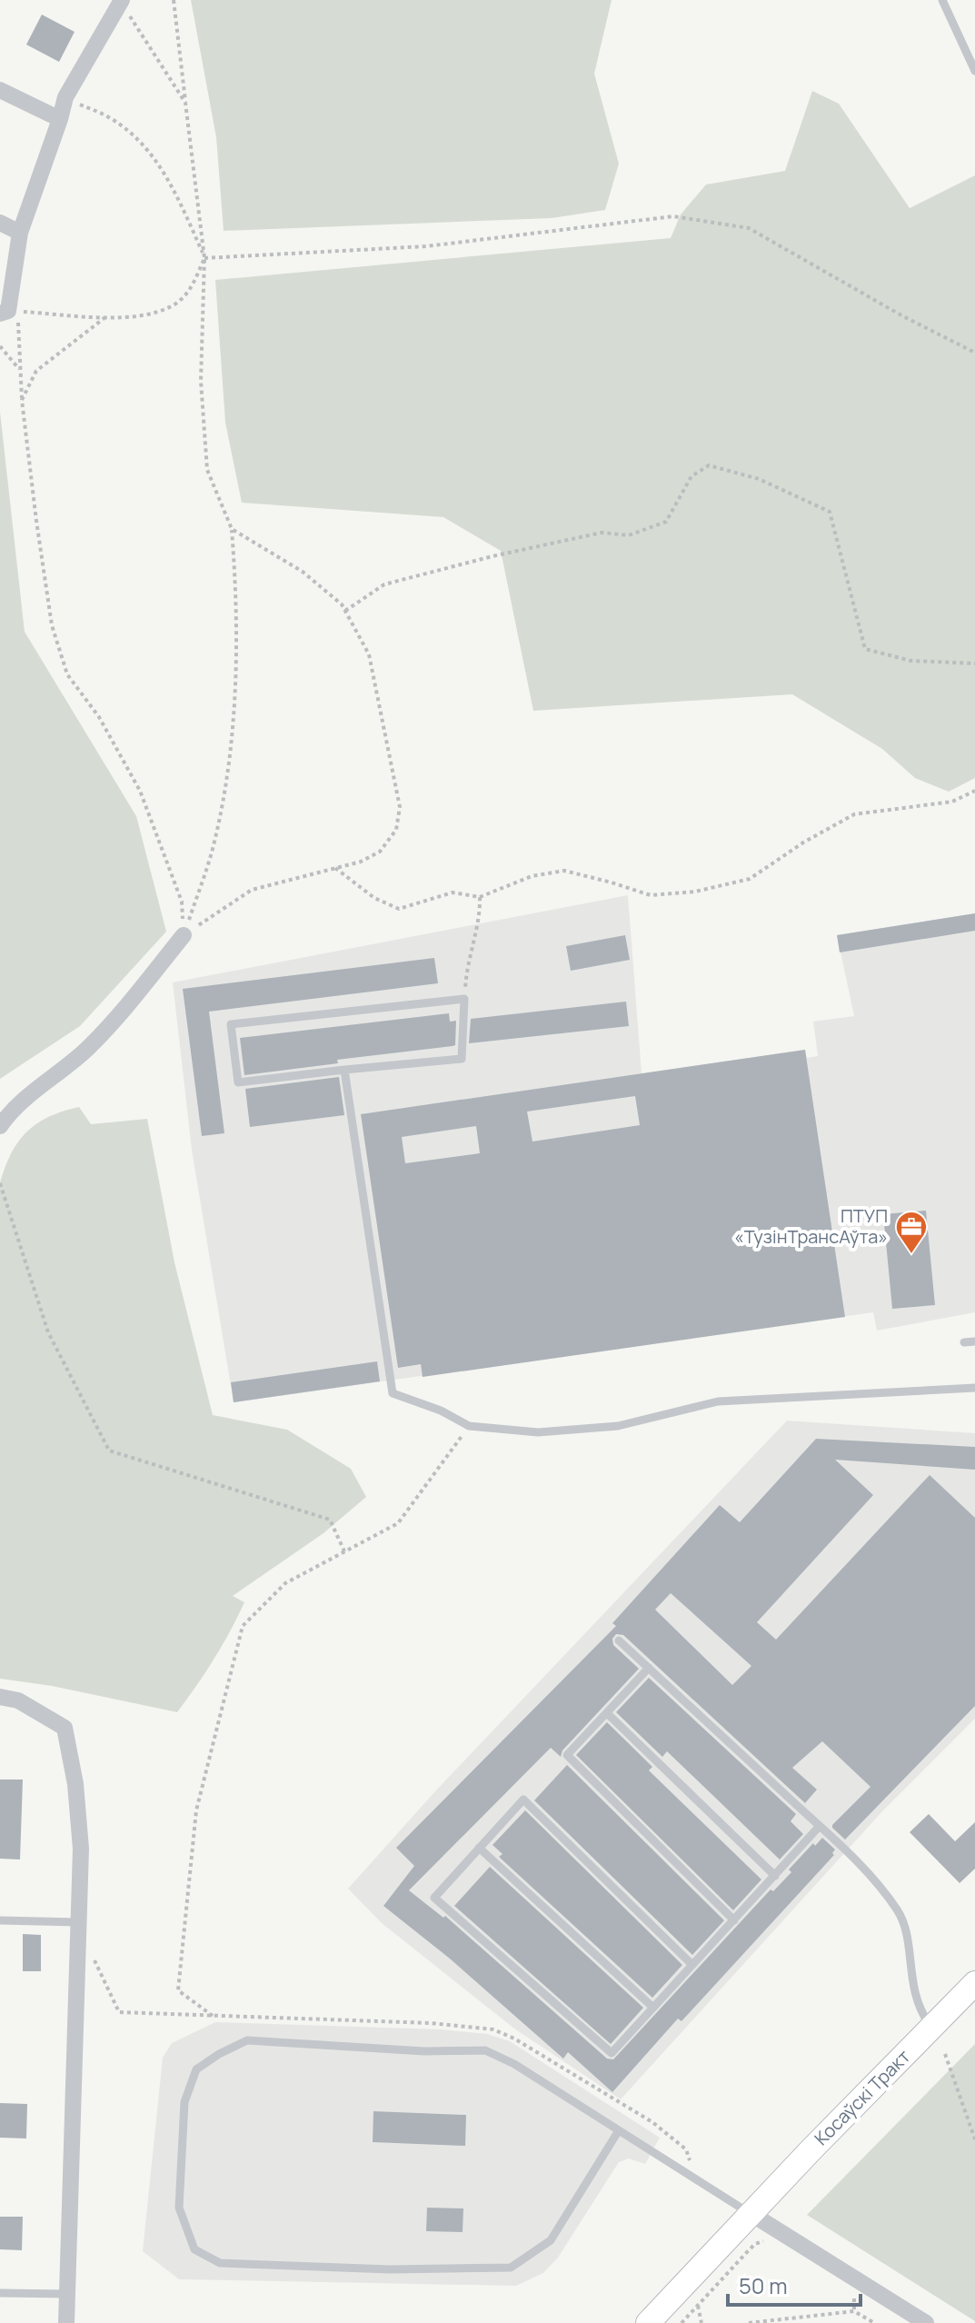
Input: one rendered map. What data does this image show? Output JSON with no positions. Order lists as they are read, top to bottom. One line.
{"streets":{"main road":["Косаўскі Тракт"]},"places":{"office":["ПТУП «ТузінТрансАўта»"]},"scale_bar":"50 m"}
